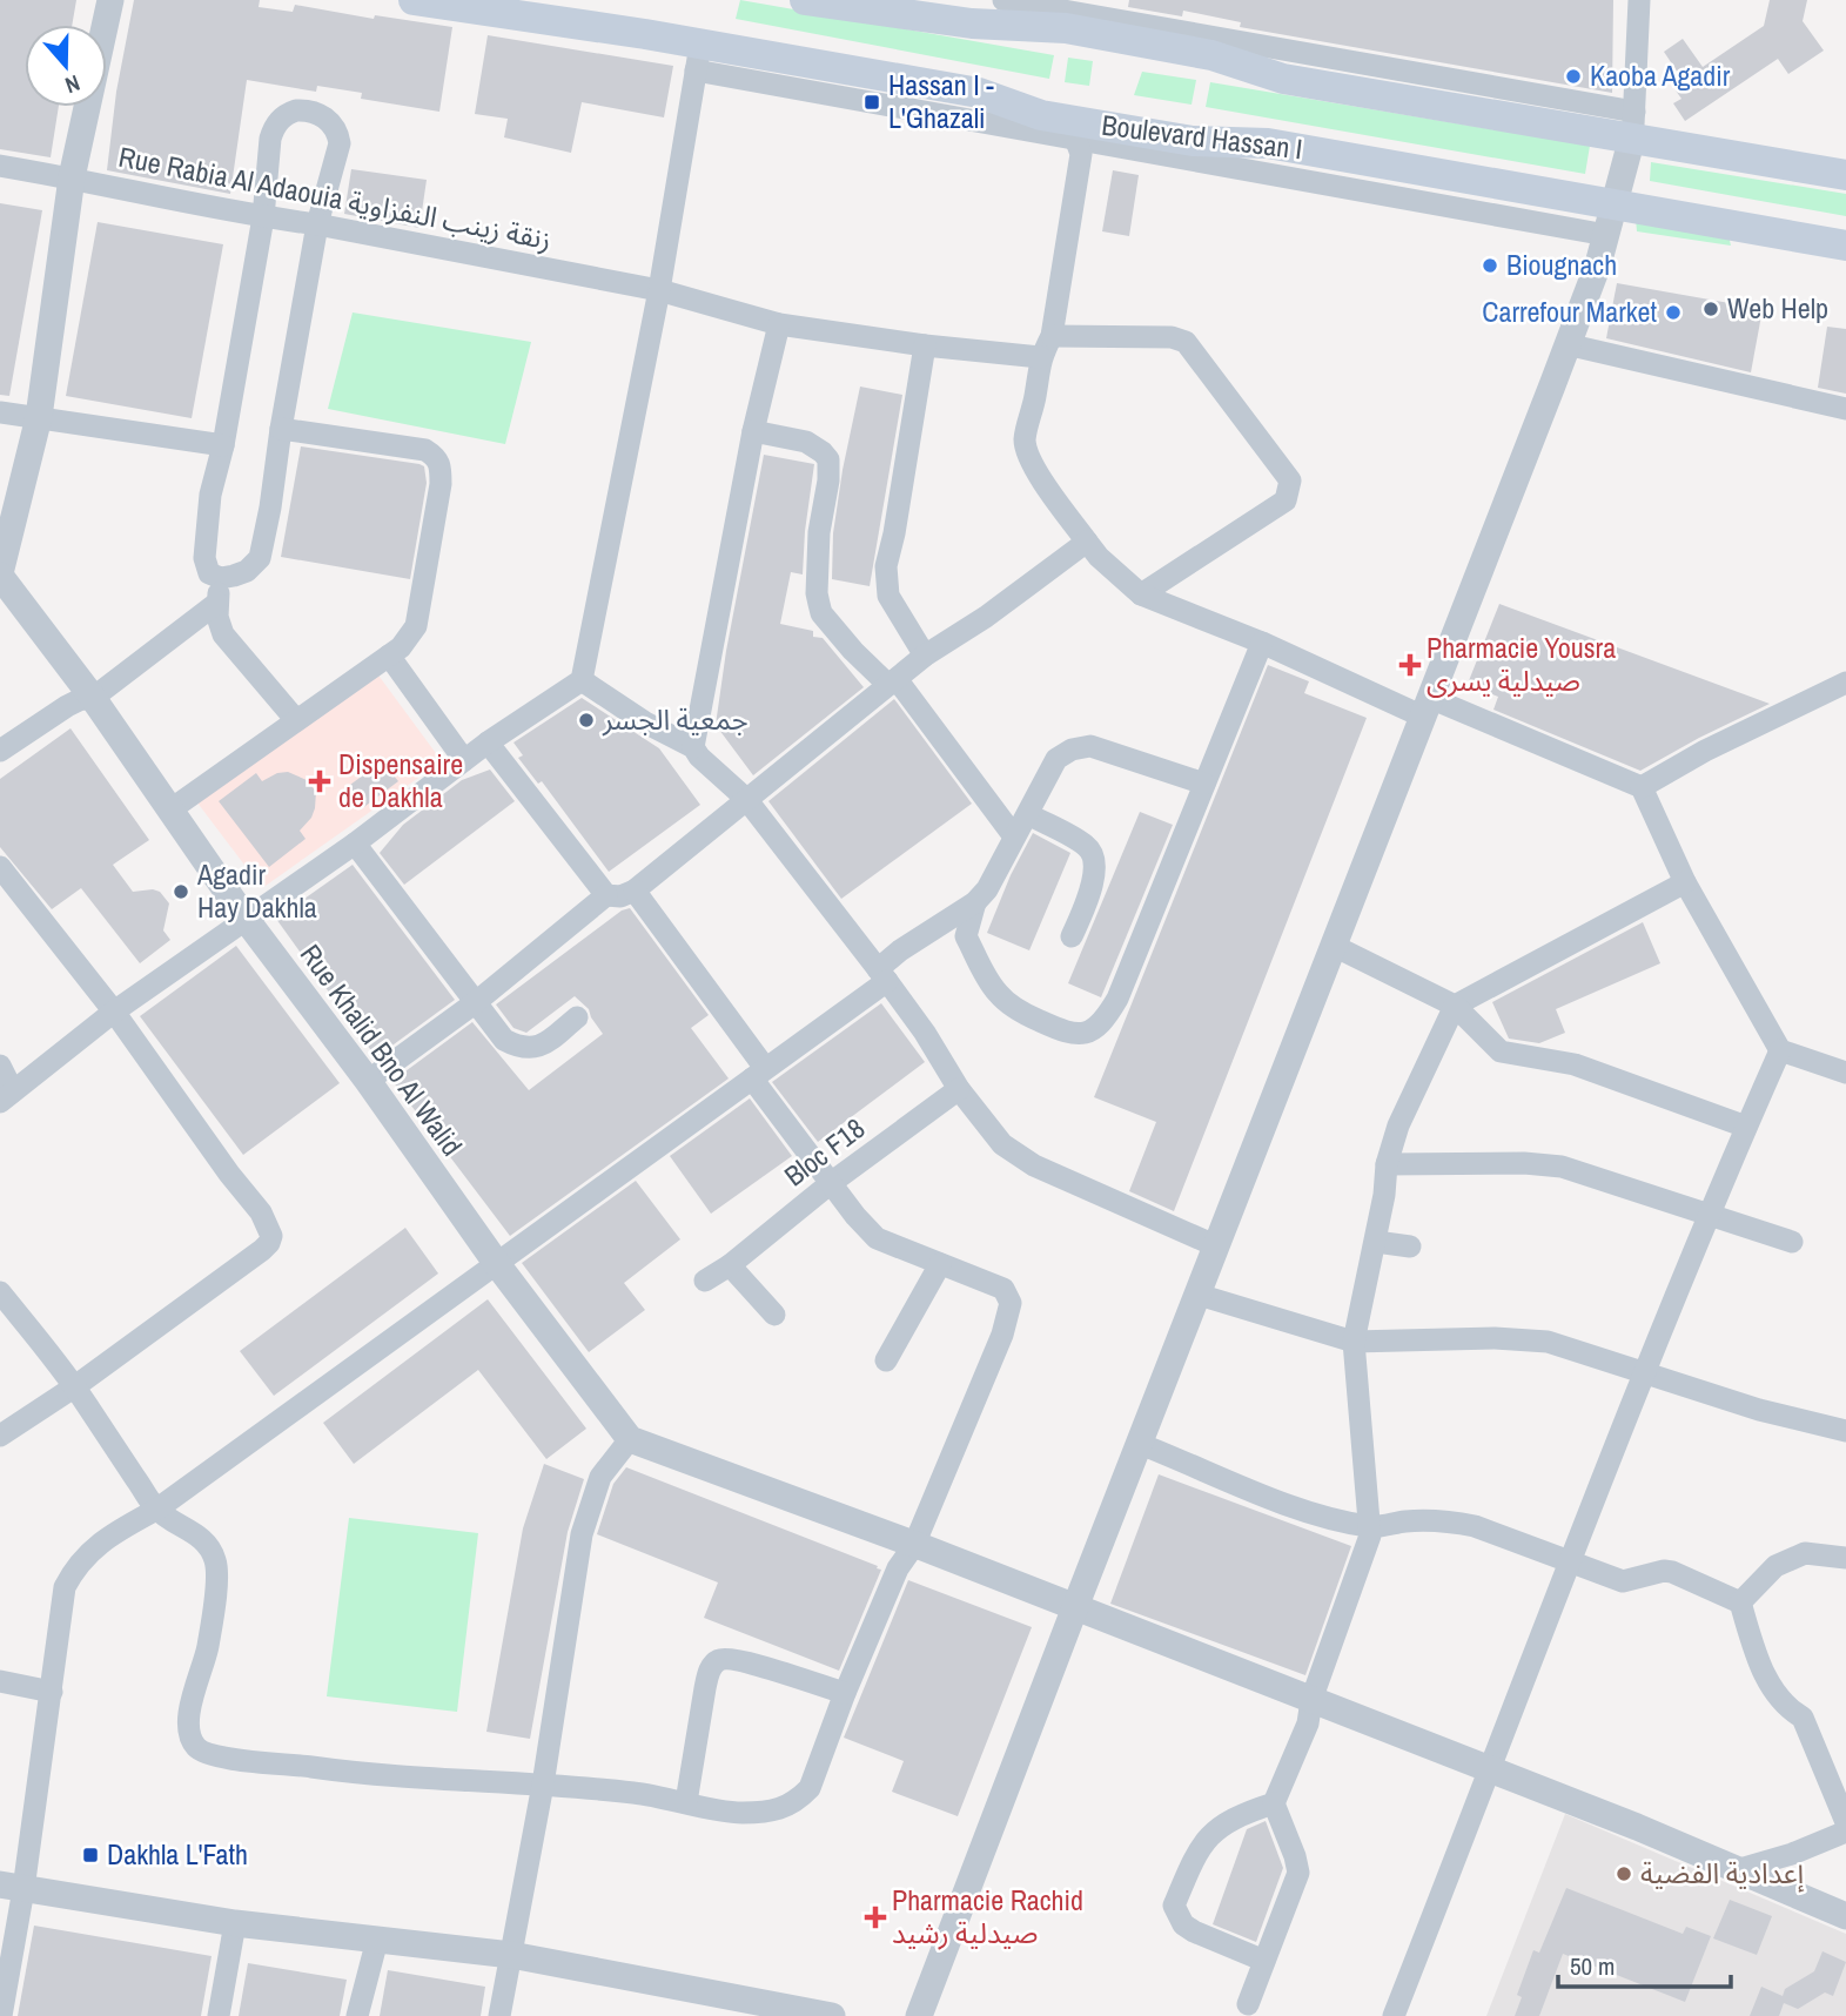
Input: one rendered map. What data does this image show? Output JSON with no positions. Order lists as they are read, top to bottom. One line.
{"streets":{"main road":["Boulevard Hassan I"],"street":["Rue Rabia Al Adaouia زنقة زينب النفزاوية","Rue Khalid Bno Al Walid","Bloc F18"]},"places":{"other":["Kaoba Agadir","Biougnach","Web Help","Carrefour Market","جمعية الجسر","Agadir Hay Dakhla","إعدادية الفضية"],"transit":["Hassan I - L'Ghazali","Dakhla L'Fath"],"health":["Pharmacie Yousra صيدلية يسرى","Dispensaire de Dakhla","Pharmacie Rachid صيدلية رشيد"]},"scale_bar":"50 m","north":"bottom"}
